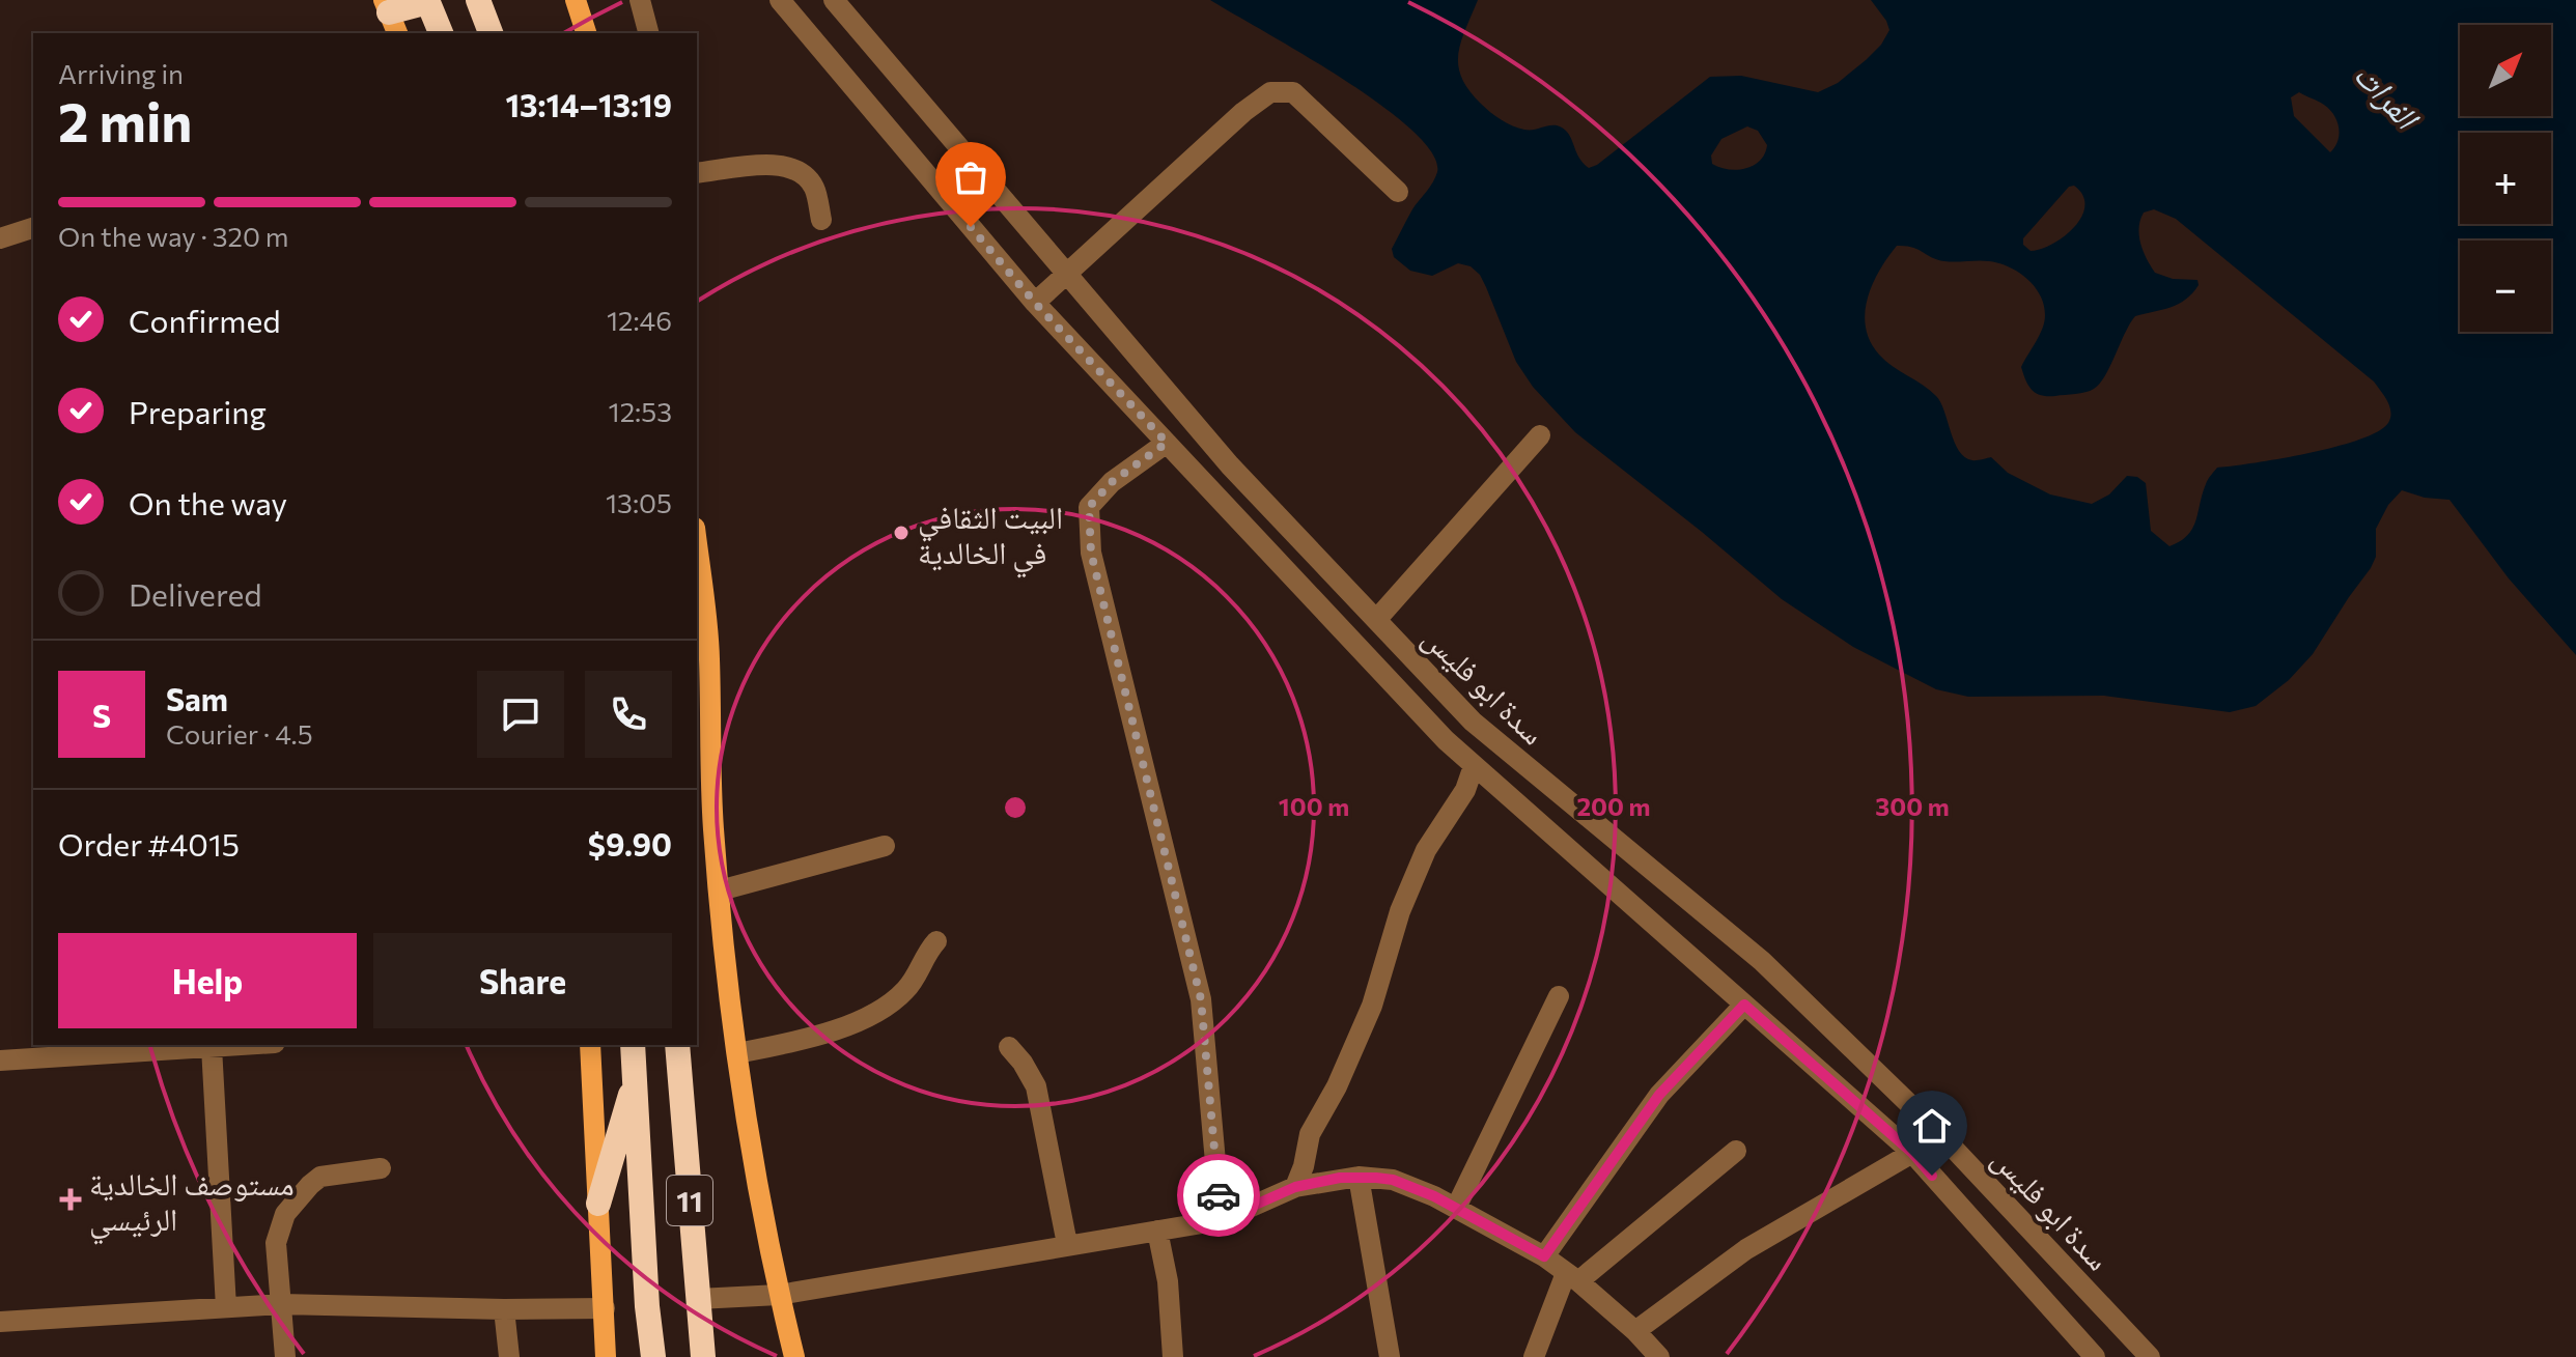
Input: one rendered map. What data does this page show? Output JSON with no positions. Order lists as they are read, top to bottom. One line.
{"streets":{"highway":["11"],"street":["سدة ابو فليس"]},"water":["الفرات"],"places":{"other":["البيت الثقافي في الخالدية"],"health":["مستوصف الخالدية الرئيسي"]},"north":"top right","page":{"map_buttons":["+","−"],"heading":["2 min","Arriving in","13:14–13:19"],"panel":["Sam","Courier · 4.5","Order #4015","$9.90"],"bar":"On the way · 320 m","list":[["Confirmed","12:46"],["Preparing","12:53"],["On the way","13:05"],"Delivered"],"round":"S","buttons":["Help","Share"]},"rings":["100 m","200 m","300 m"]}
